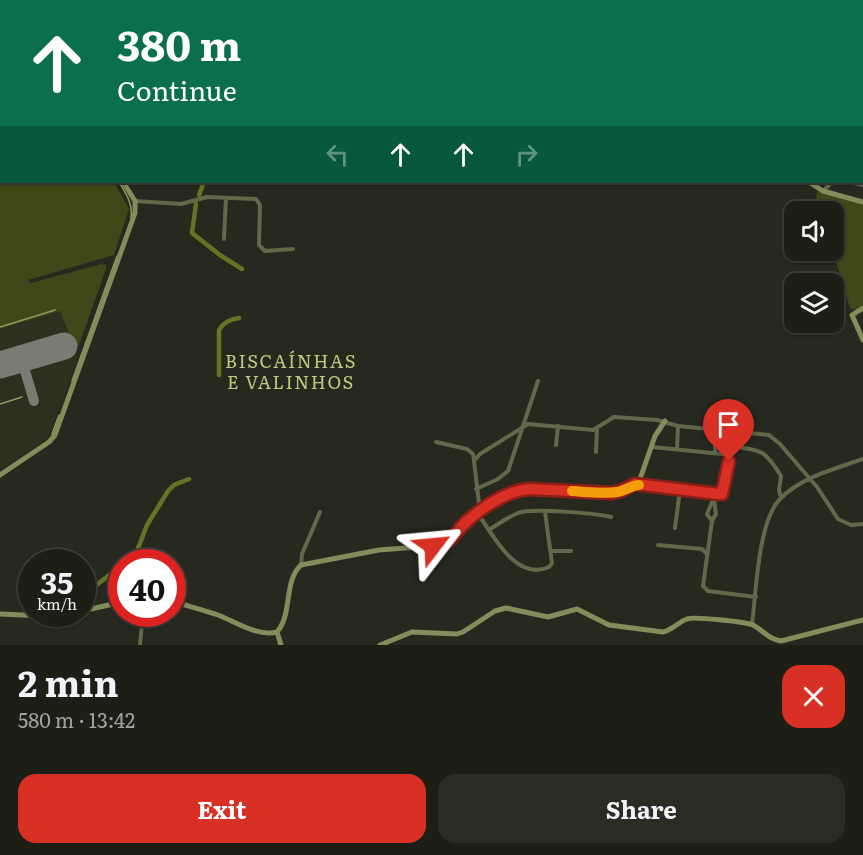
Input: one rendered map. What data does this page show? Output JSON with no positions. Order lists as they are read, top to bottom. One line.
{"districts":["BISCAÍNHAS E VALINHOS"],"page":{"turn":["380 m","Continue"],"speed":"35 km/h","limit":"40","heading":["2 min","580 m · 13:42"],"buttons":["Exit","Share"]}}
